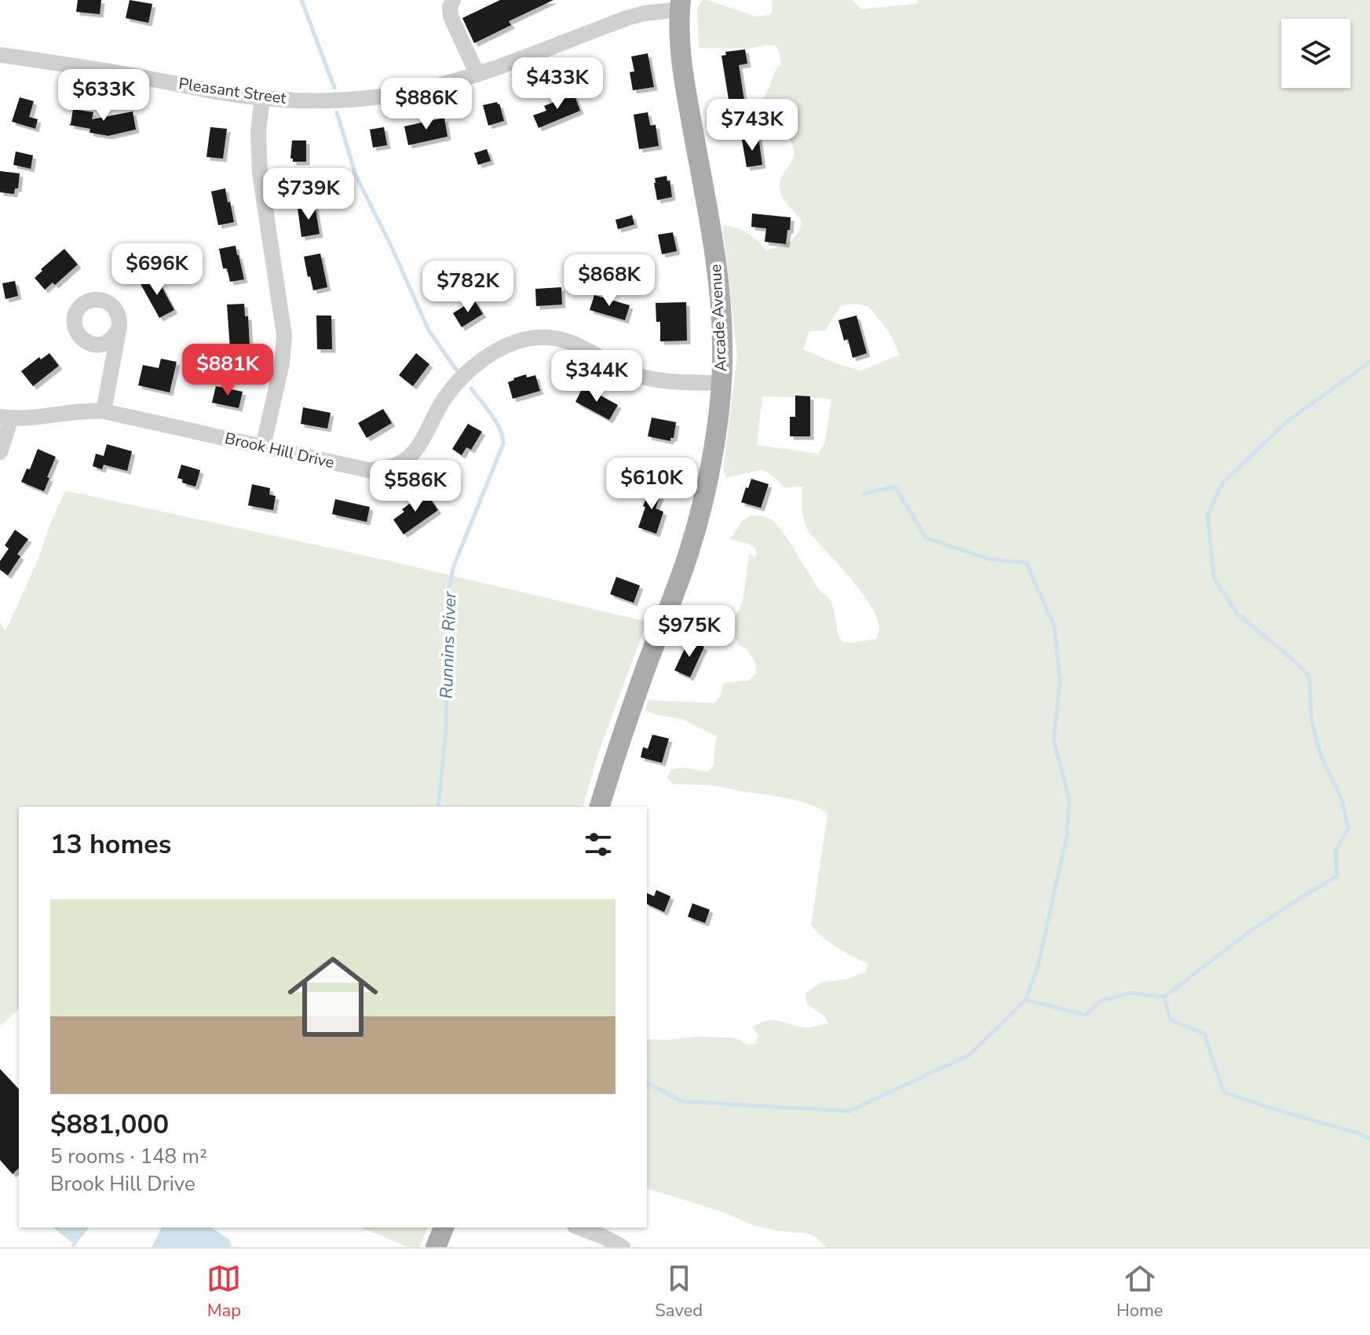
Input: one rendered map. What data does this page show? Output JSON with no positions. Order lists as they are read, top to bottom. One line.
{"streets":{"main road":["Arcade Avenue"],"street":["Pleasant Street","Brook Hill Drive"]},"crossings":[["Pleasant Street","Arcade Avenue"],["Arcade Avenue","Brook Hill Drive"]],"water":["Runnins River"],"page":{"price":["$433K","$633K","$886K","$743K","$739K","$696K","$868K","$782K","$881K","$344K","$610K","$586K","$975K"],"heading":"13 homes","list":[{"name":"$881,000","note":"5 rooms · 148 m² · Brook Hill Drive"}],"tabs":["Map","Saved","Home"]}}
